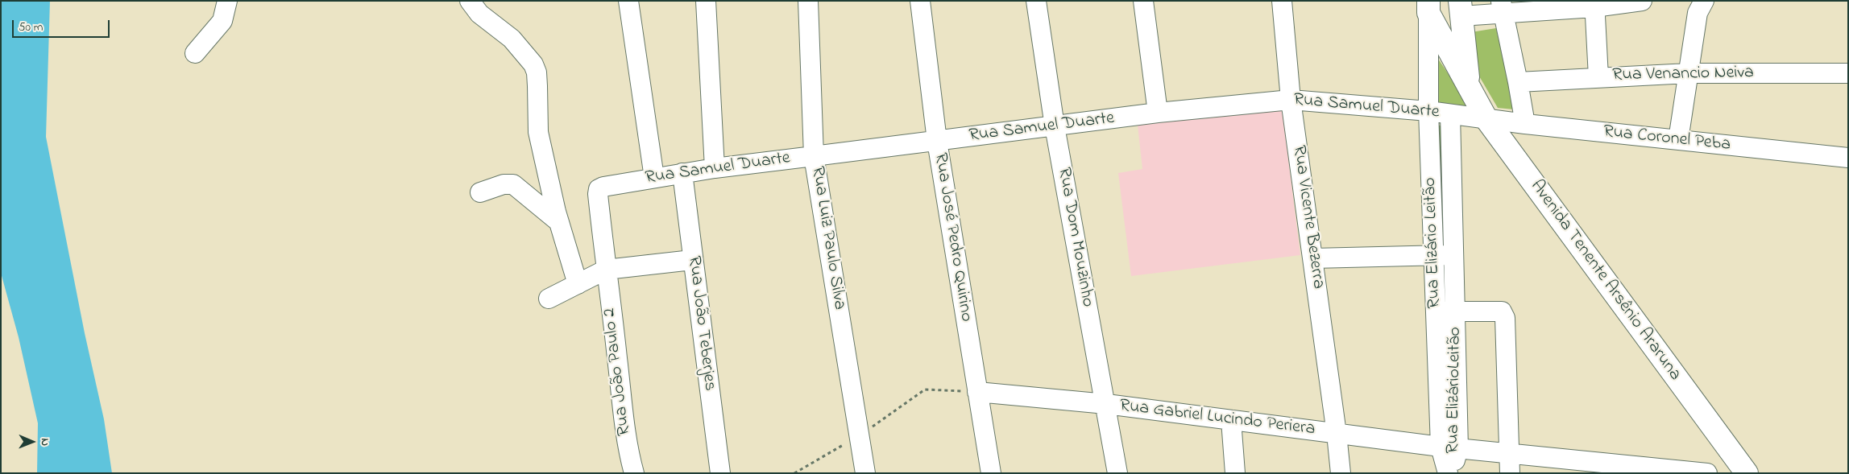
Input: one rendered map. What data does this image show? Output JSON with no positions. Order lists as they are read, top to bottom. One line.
{"streets":{"main road":["Avenida Tenente Arsênio Araruna"],"street":["Rua Venancio Neiva","Rua Samuel Duarte","Rua Coronel Peba","Rua Vicente Bezerra","Rua José Pedro Quirino","Rua Dom Mouzinho","Rua Luiz Paulo Silva","Rua Elizário Leitão","Rua João Teberjes","Rua João Paulo 2","Rua ElizárioLeitão","Rua Gabriel Lucindo Periera"]},"crossings":[["Rua Samuel Duarte","Rua Coronel Peba"],["Rua Samuel Duarte","Rua Vicente Bezerra"],["Rua Samuel Duarte","Rua José Pedro Quirino"],["Rua Samuel Duarte","Rua Dom Mouzinho"],["Rua Samuel Duarte","Rua Luiz Paulo Silva"],["Rua Samuel Duarte","Rua Elizário Leitão"],["Rua Samuel Duarte","Avenida Tenente Arsênio Araruna"],["Rua Samuel Duarte","Rua João Teberjes"],["Rua Samuel Duarte","Rua João Paulo 2"],["Rua Samuel Duarte","Rua ElizárioLeitão"],["Rua Coronel Peba","Avenida Tenente Arsênio Araruna"],["Rua Vicente Bezerra","Rua Gabriel Lucindo Periera"],["Rua José Pedro Quirino","Rua Gabriel Lucindo Periera"],["Rua Dom Mouzinho","Rua Gabriel Lucindo Periera"],["Rua Elizário Leitão","Avenida Tenente Arsênio Araruna"],["Rua Elizário Leitão","Rua ElizárioLeitão"],["Rua Elizário Leitão","Rua Gabriel Lucindo Periera"],["Rua ElizárioLeitão","Rua Gabriel Lucindo Periera"]],"scale_bar":"50 m","north":"right"}
